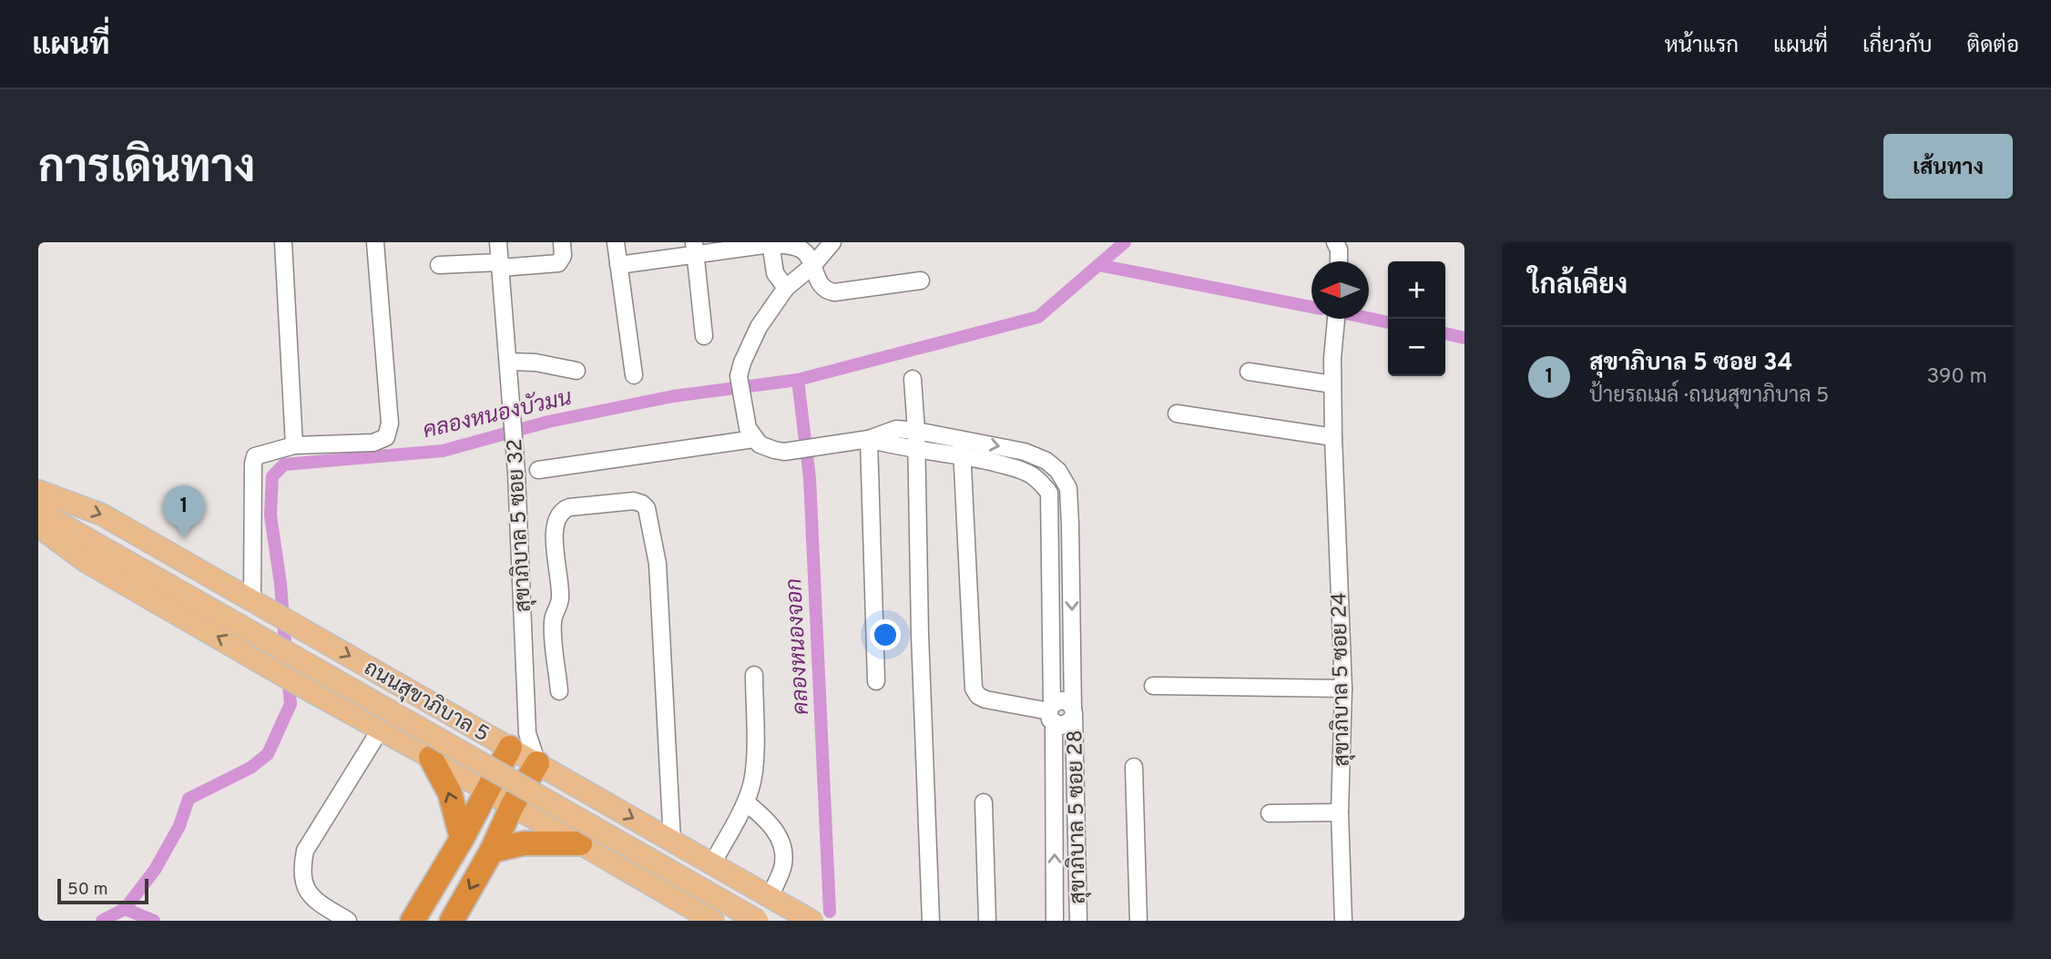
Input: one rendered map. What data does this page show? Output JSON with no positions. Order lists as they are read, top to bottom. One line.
{"streets":{"main road":["ถนนสุขาภิบาล 5"],"street":["สุขาภิบาล 5 ซอย 32","สุขาภิบาล 5 ซอย 24","สุขาภิบาล 5 ซอย 28"]},"crossings":[["สุขาภิบาล 5 ซอย 32","ถนนสุขาภิบาล 5"]],"water":["คลองหนองบัวมน","คลองหนองจอก"],"scale_bar":"50 m","north":"left","page":{"header":"แผนที่","nav":["หน้าแรก","แผนที่","เกี่ยวกับ","ติดต่อ"],"title":"การเดินทาง","buttons":"เส้นทาง","heading":"ใกล้เคียง","map_buttons":["+","−"],"list":[{"mark":"1","name":"สุขาภิบาล 5 ซอย 34","note":"ป้ายรถเมล์ · ถนนสุขาภิบาล 5","value":"390 m"}],"pins":"1","scale":"50 m"}}
